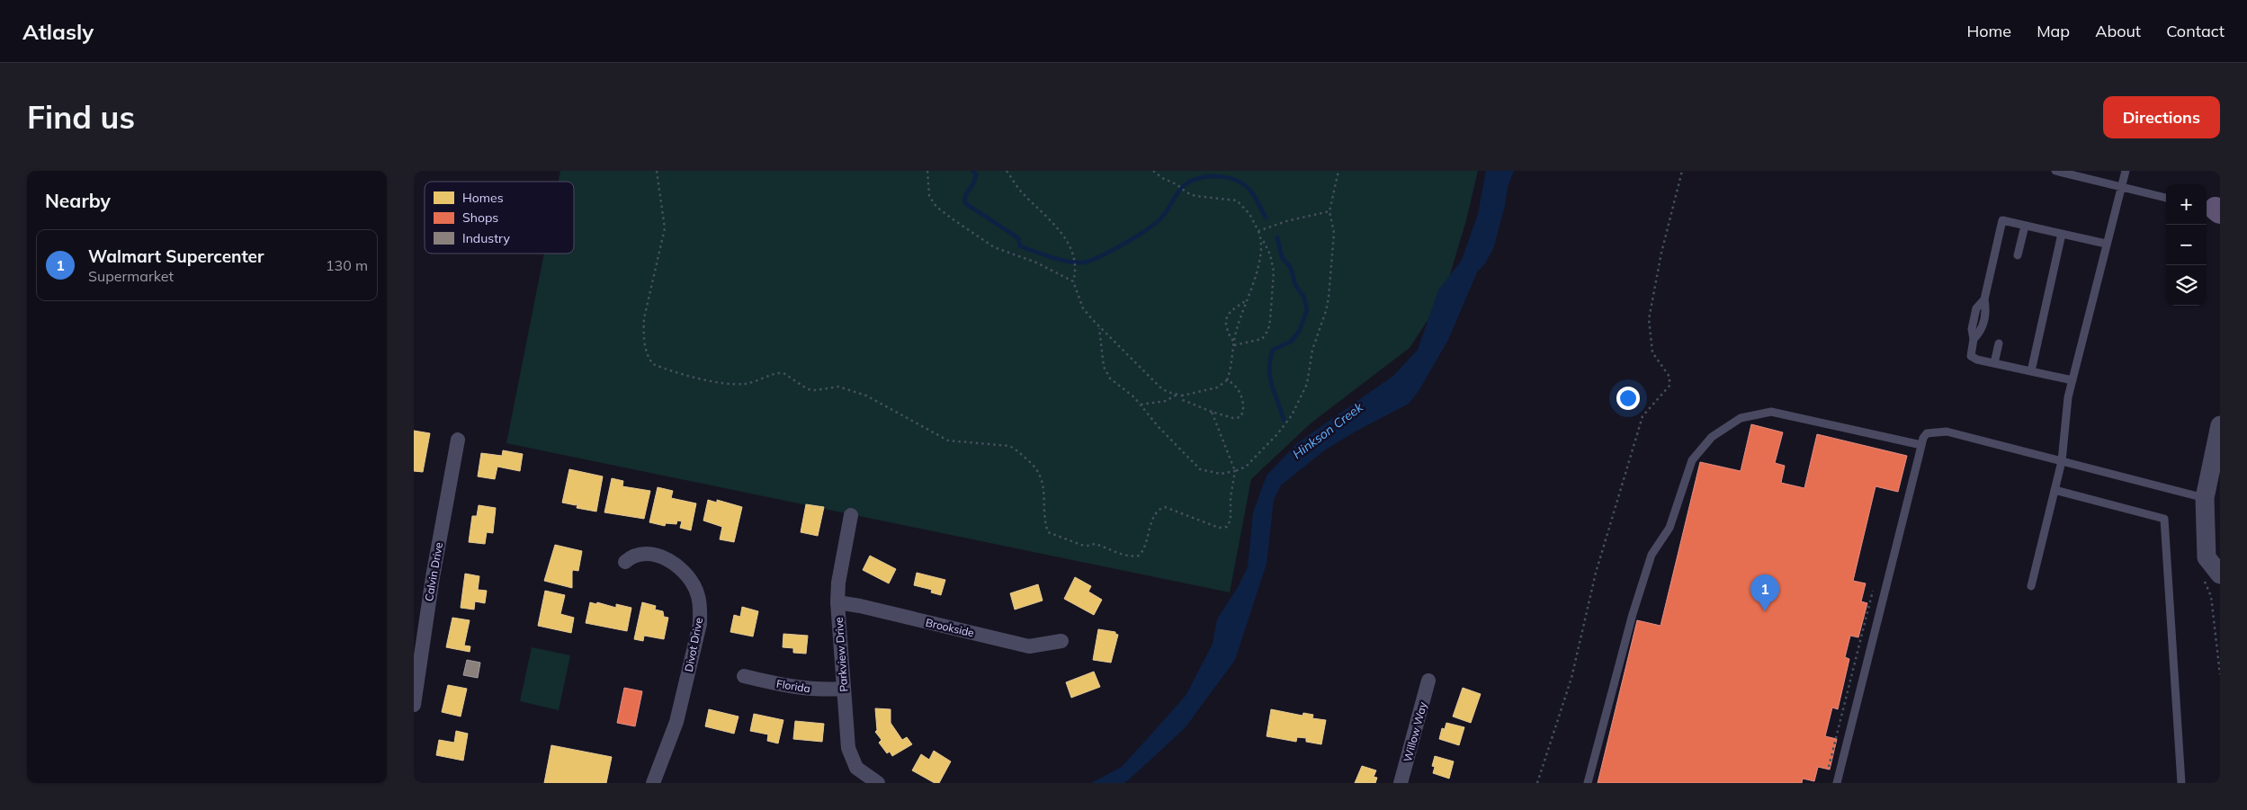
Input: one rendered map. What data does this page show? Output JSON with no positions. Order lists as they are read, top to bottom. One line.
{"streets":{"street":["Calvin Drive","Brookside","Divot Drive","Parkview Drive","Florida","Willow Way"]},"crossings":[["Brookside","Parkview Drive"],["Parkview Drive","Florida"]],"water":["Hinkson Creek"],"legend":["Homes","Shops","Industry"],"page":{"header":"Atlasly","nav":["Home","Map","About","Contact"],"buttons":"Directions","title":"Find us","heading":"Nearby","map_buttons":["+","−"],"list":[{"mark":"1","name":"Walmart Supercenter","note":"Supermarket","value":"130 m"}],"pins":"1"}}
